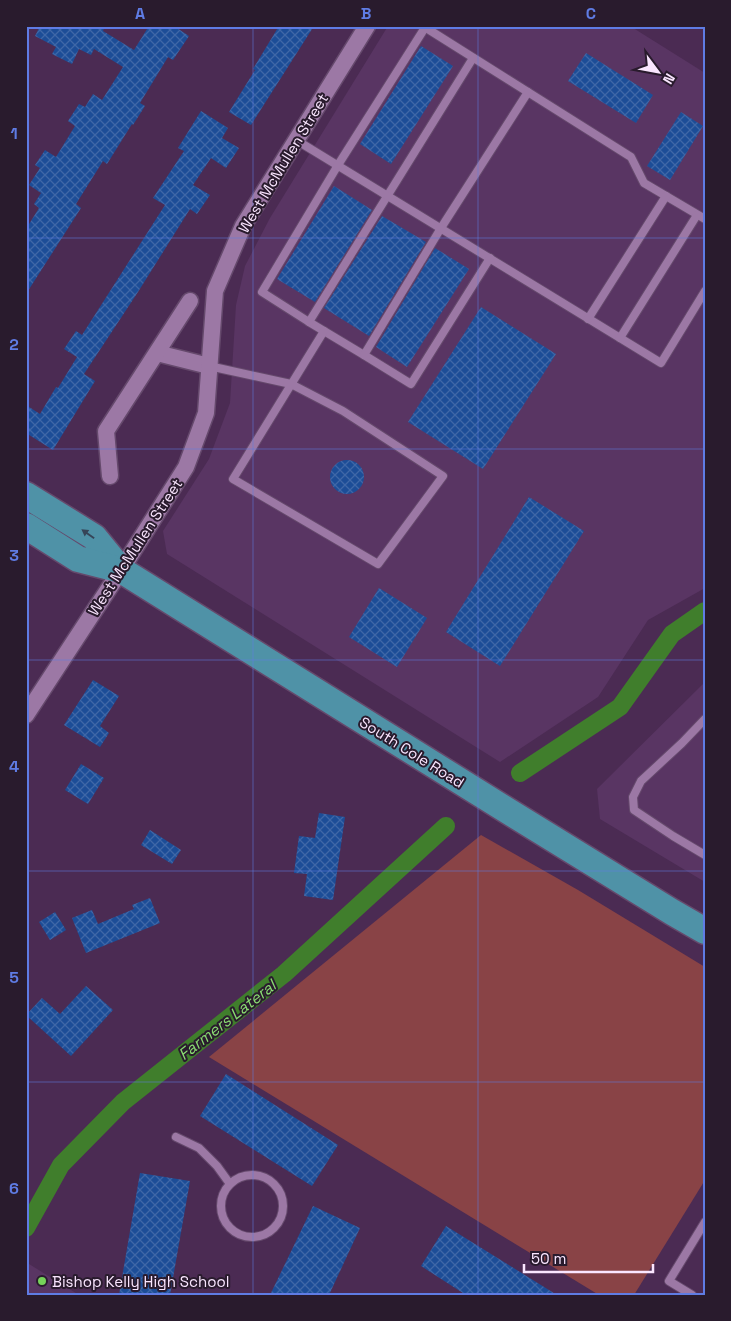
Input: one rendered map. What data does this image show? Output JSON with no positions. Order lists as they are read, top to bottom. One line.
{"streets":{"main road":["South Cole Road"],"street":["West McMullen Street"]},"crossings":[["West McMullen Street","South Cole Road"]],"water":["Farmers Lateral"],"places":["Bishop Kelly High School"],"scale_bar":"50 m","north":"bottom right","grid":{"columns":["A","B","C"],"rows":["1","2","3","4","5","6"]}}
